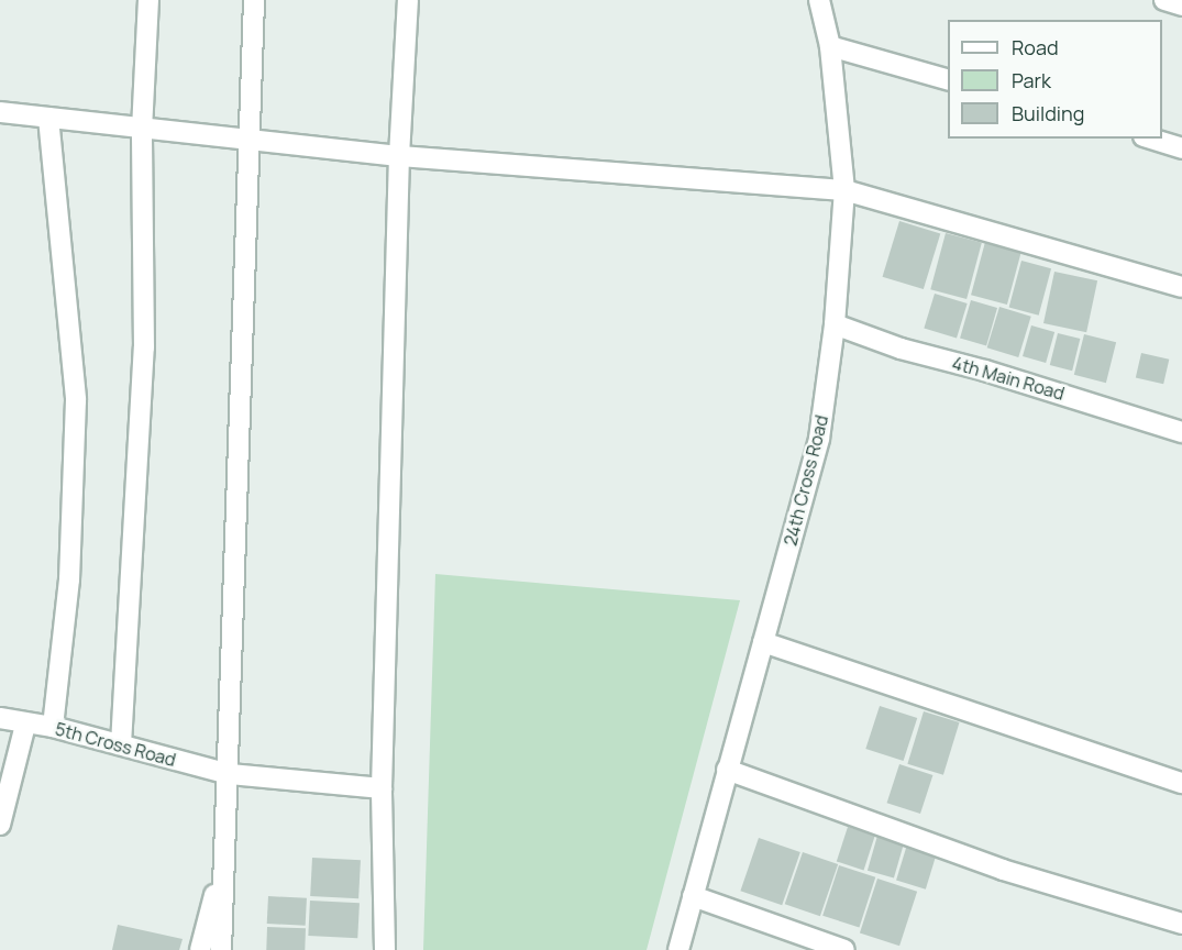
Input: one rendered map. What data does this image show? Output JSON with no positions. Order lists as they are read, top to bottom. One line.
{"streets":{"street":["4th Main Road","24th Cross Road","5th Cross Road"]},"crossings":[["4th Main Road","24th Cross Road"]],"legend":["Road","Park","Building"]}
